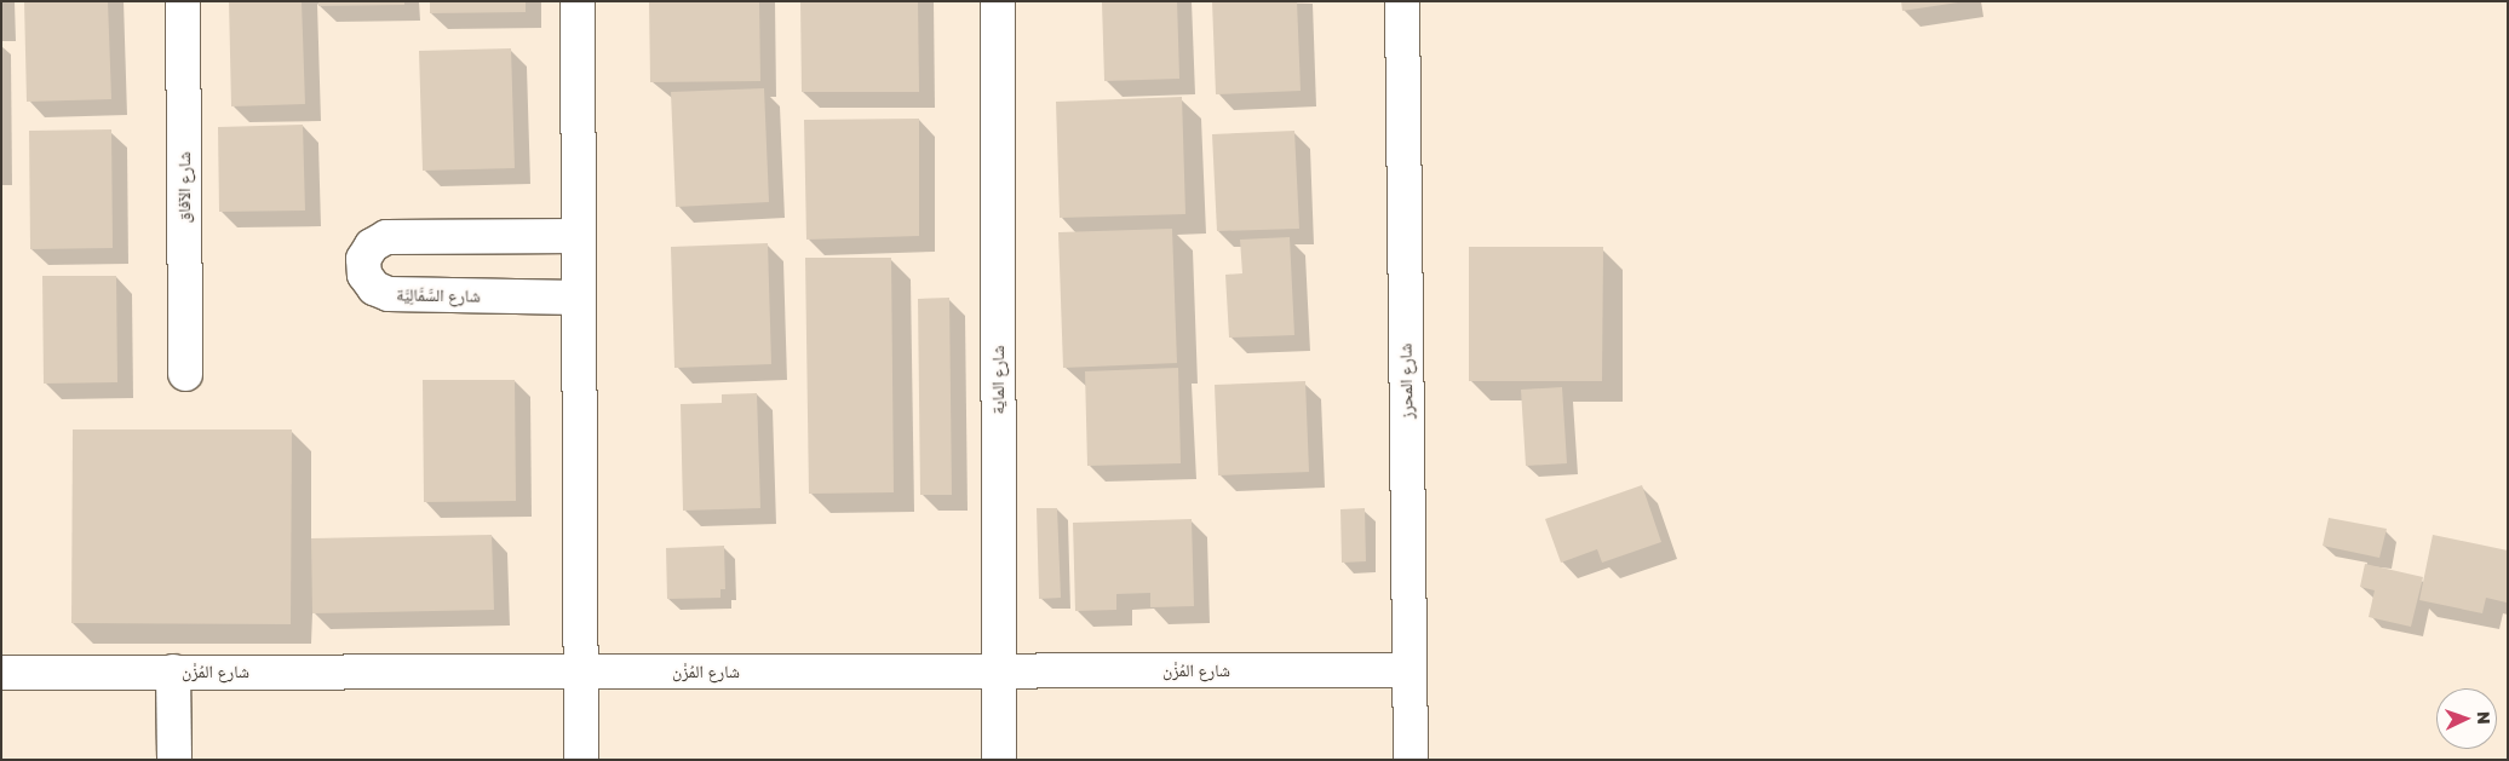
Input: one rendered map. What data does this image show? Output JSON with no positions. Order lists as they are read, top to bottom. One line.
{"streets":{"street":["شارع الآفاق","شارع السَّمَّالِيَّة","شارع الماية","شارع المحرز","شارع المُزْن"]},"crossings":[["شارع الماية","شارع المُزْن"],["شارع المحرز","شارع المُزْن"]],"north":"right"}
